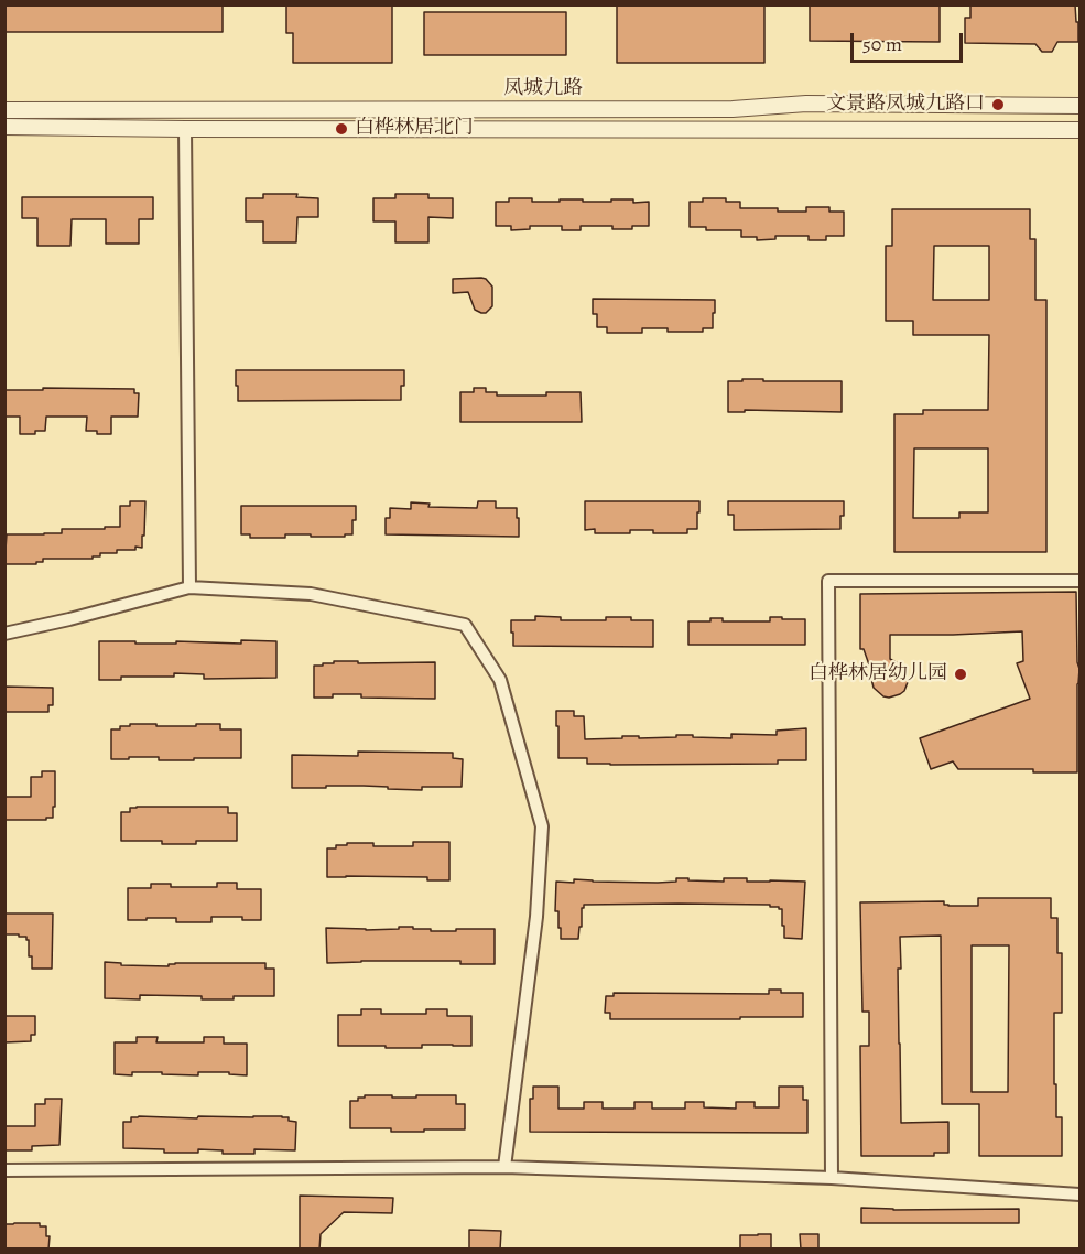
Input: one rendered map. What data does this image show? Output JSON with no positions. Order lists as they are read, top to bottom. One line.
{"streets":{"street":["凤城九路"]},"places":["文景路凤城九路口","白桦林居北门","白桦林居幼儿园"],"scale_bar":"50 m"}
